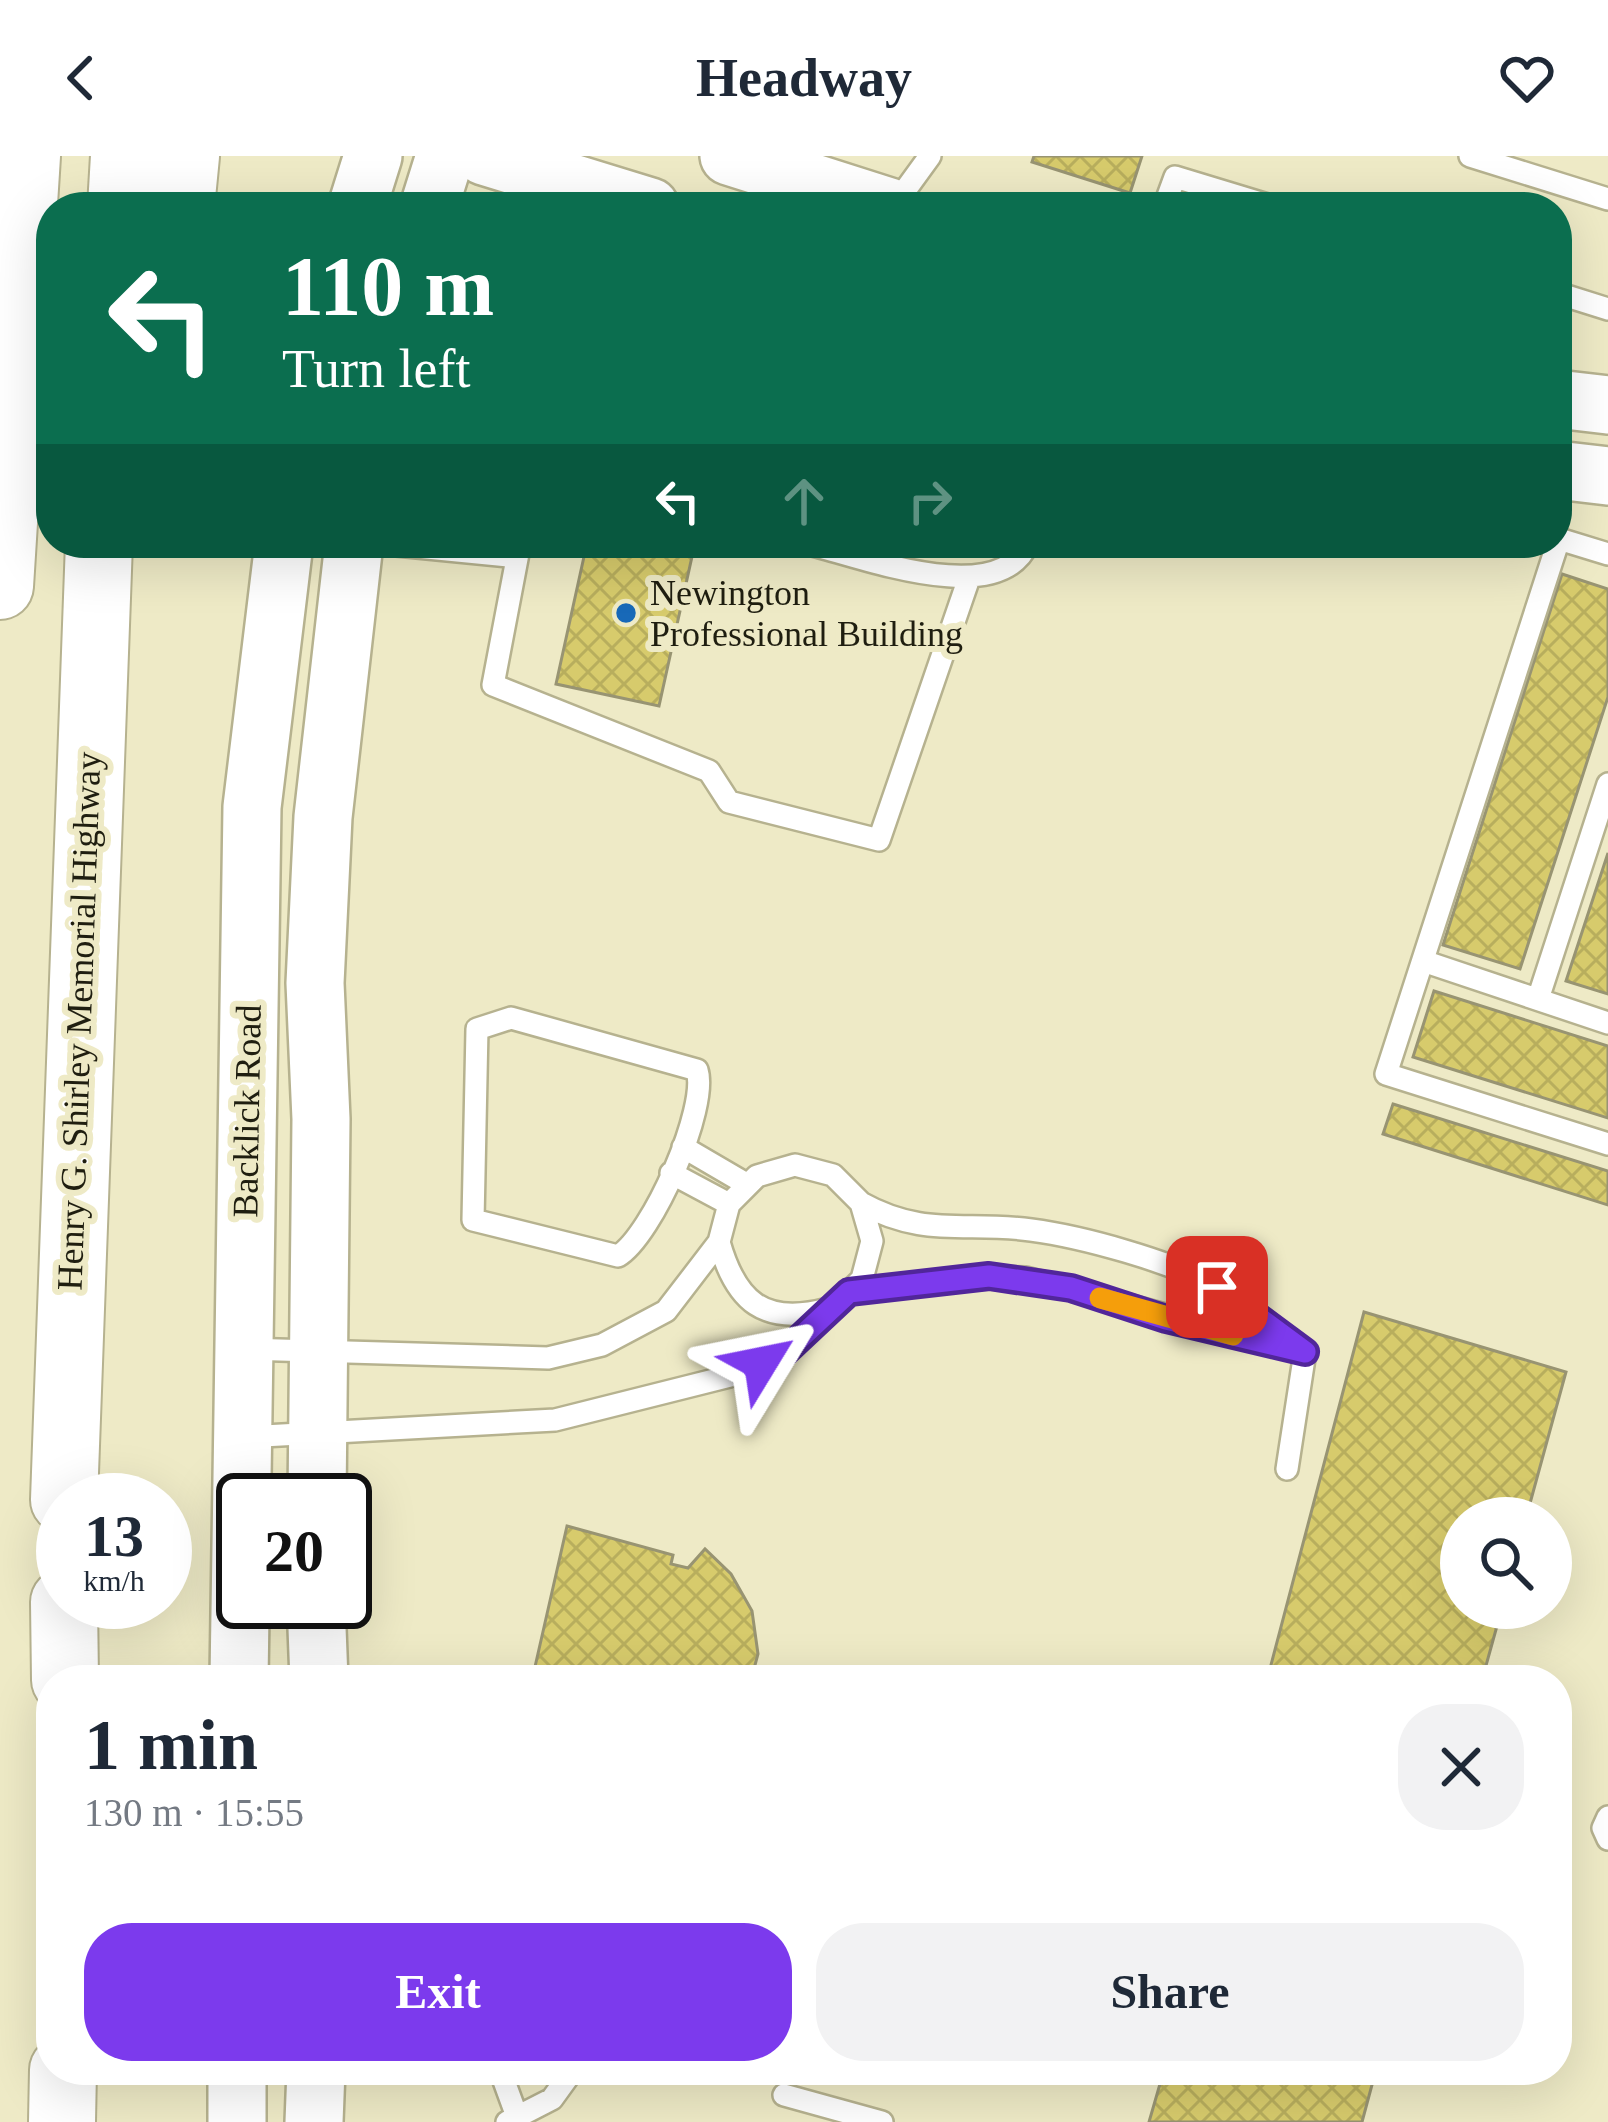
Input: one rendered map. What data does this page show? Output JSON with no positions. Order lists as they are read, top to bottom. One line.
{"streets":{"highway":["Henry G. Shirley Memorial Highway"],"main road":["Backlick Road"]},"places":["Newington Professional Building"],"page":{"header":"Headway","turn":["110 m","Turn left"],"speed":"13 km/h","limit":"20","heading":["1 min","130 m · 15:55"],"buttons":["Exit","Share"]}}
